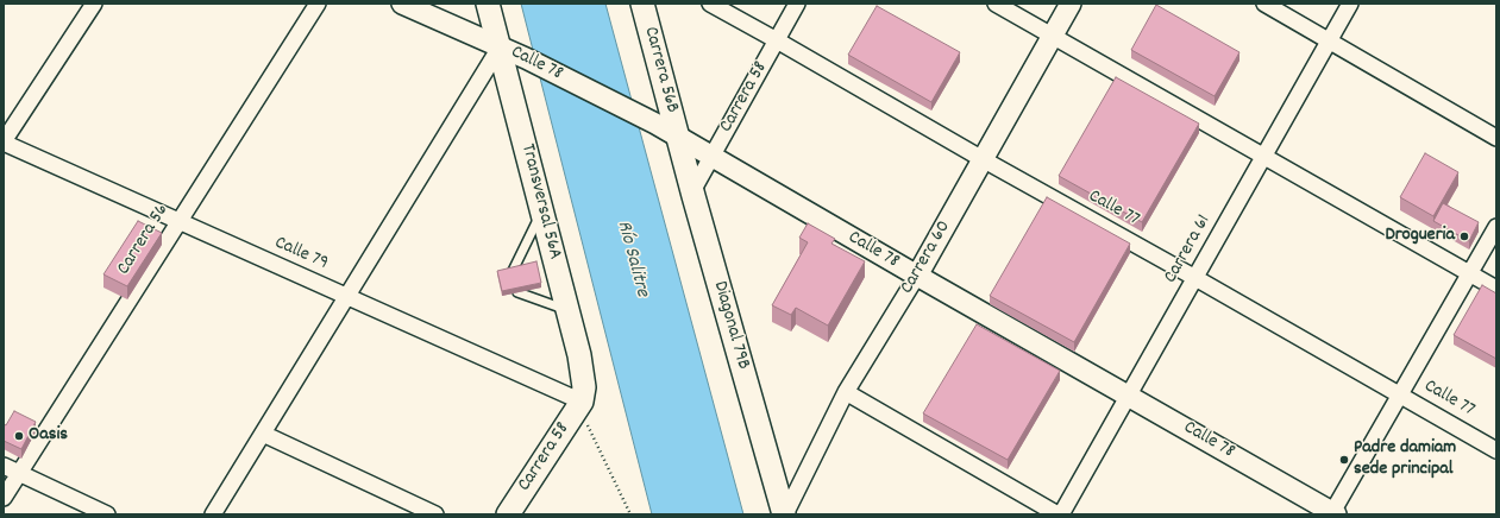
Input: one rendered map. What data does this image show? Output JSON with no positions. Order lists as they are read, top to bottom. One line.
{"streets":{"main road":["Carrera 56B","Carrera 58","Transversal 56A","Diagonal 79B"],"street":["Calle 78","Calle 77","Carrera 56","Carrera 61","Calle 79","Carrera 60"]},"crossings":[["Calle 78","Carrera 56B"],["Calle 78","Carrera 58"],["Calle 78","Transversal 56A"],["Calle 78","Carrera 61"],["Calle 78","Carrera 60"],["Calle 78","Diagonal 79B"],["Carrera 56B","Diagonal 79B"],["Carrera 58","Transversal 56A"],["Carrera 58","Calle 77"],["Carrera 58","Calle 79"],["Carrera 58","Diagonal 79B"],["Transversal 56A","Calle 79"],["Calle 77","Carrera 61"],["Calle 77","Carrera 60"],["Carrera 56","Calle 79"],["Carrera 60","Diagonal 79B"]],"water":["Río Salitre"],"places":["Drogueria","Oasis","Padre damiam sede principal"]}
